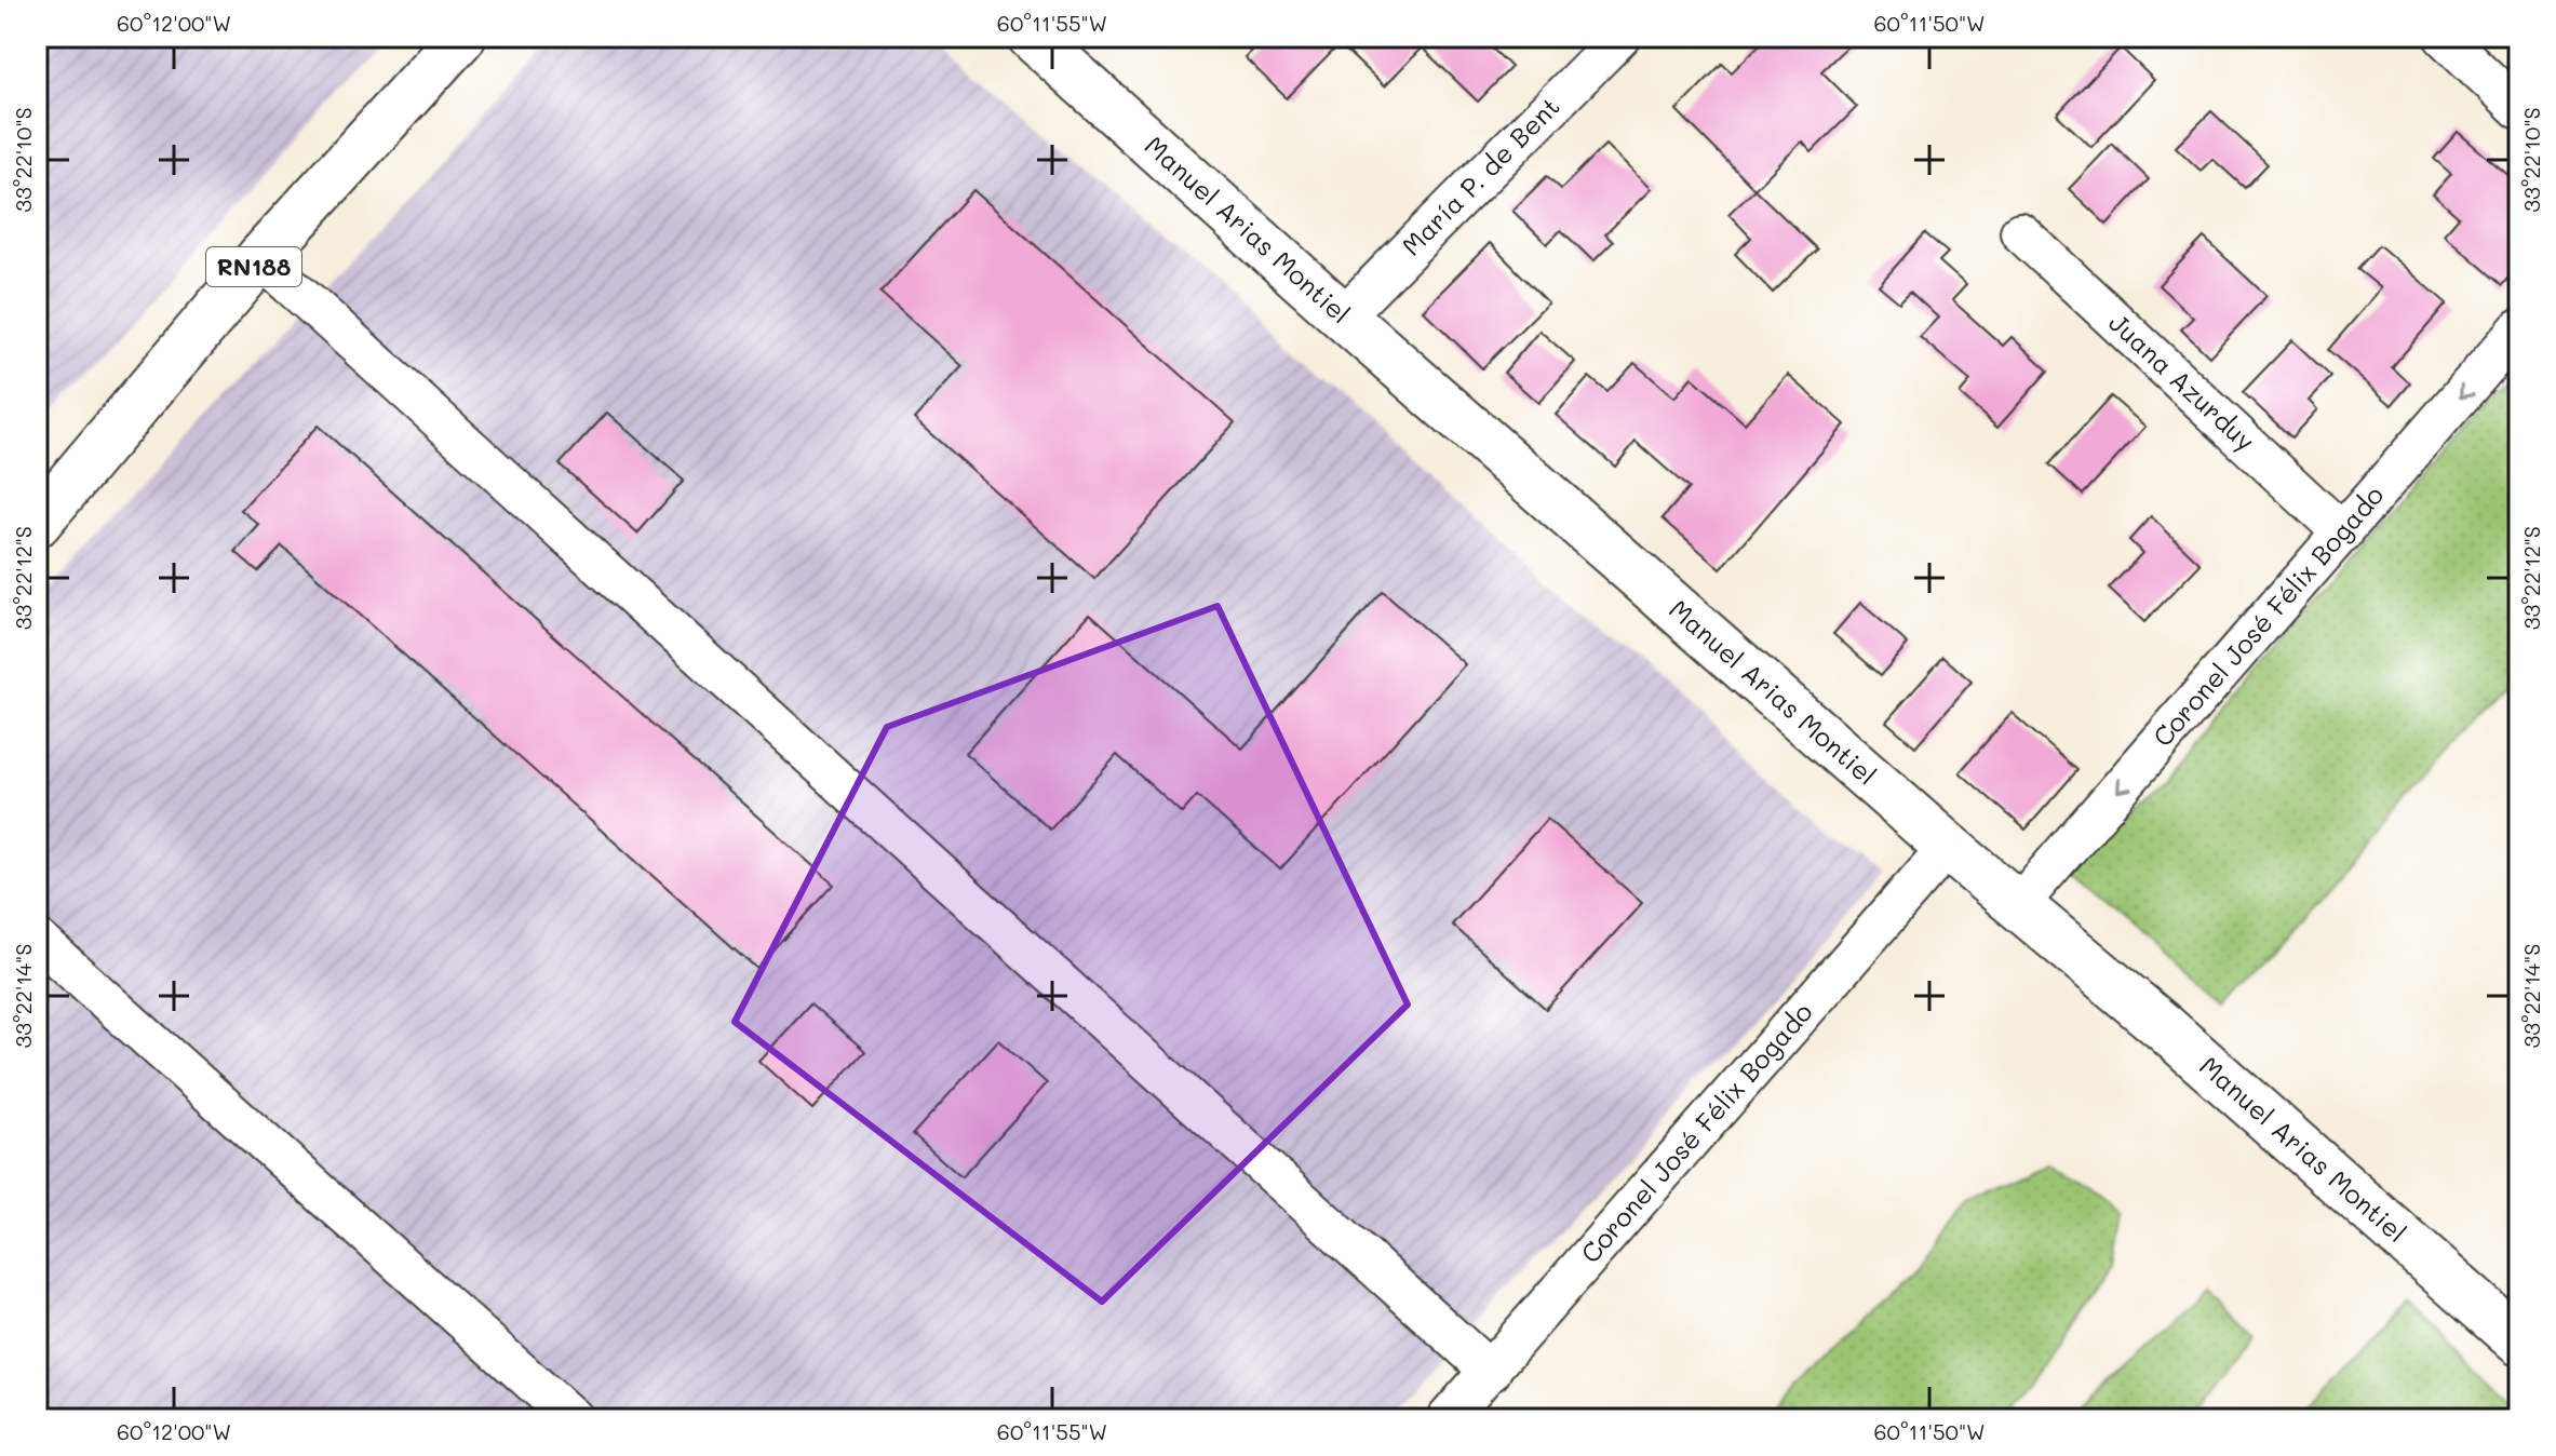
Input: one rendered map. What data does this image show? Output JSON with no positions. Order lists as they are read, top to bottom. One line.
{"streets":{"street":["María P. de Bent","Manuel Arias Montiel","RN188","Juana Azurduy","Coronel José Félix Bogado"]},"crossings":[["María P. de Bent","Manuel Arias Montiel"],["Manuel Arias Montiel","Coronel José Félix Bogado"],["Juana Azurduy","Coronel José Félix Bogado"]],"one_way":["Coronel José Félix Bogado"],"coordinates":["60°12'00\"W","60°11'55\"W","60°11'50\"W","33°22'10\"S","33°22'12\"S","33°22'14\"S"]}
